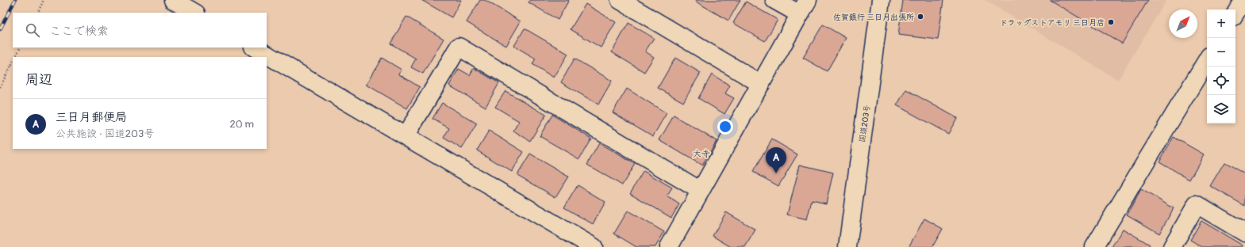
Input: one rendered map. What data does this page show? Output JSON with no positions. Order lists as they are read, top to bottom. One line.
{"streets":{"main road":["国道203号"]},"districts":["大寺"],"places":["佐賀銀行 三日月出張所","ドラッグストアモリ 三日月店"],"north":"top right","page":{"map_buttons":["+","−"],"search":"ここで検索","heading":"周辺","list":[{"mark":"A","name":"三日月郵便局","note":"公共施設 · 国道203号","value":"20 m"}],"pins":"A"}}
